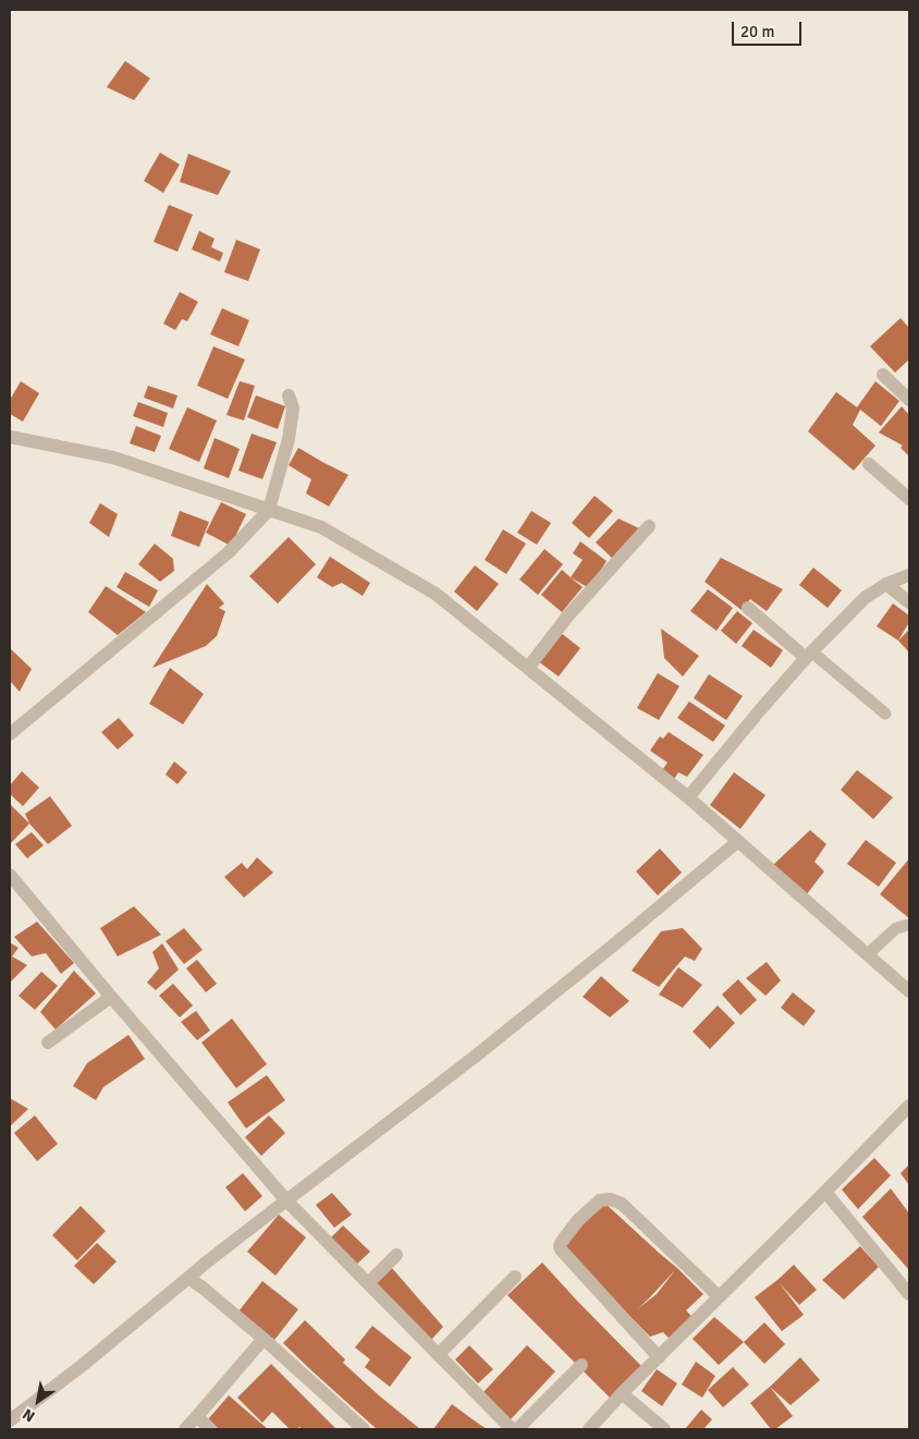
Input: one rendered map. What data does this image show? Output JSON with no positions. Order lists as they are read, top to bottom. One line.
{"scale_bar":"20 m","north":"bottom left"}
